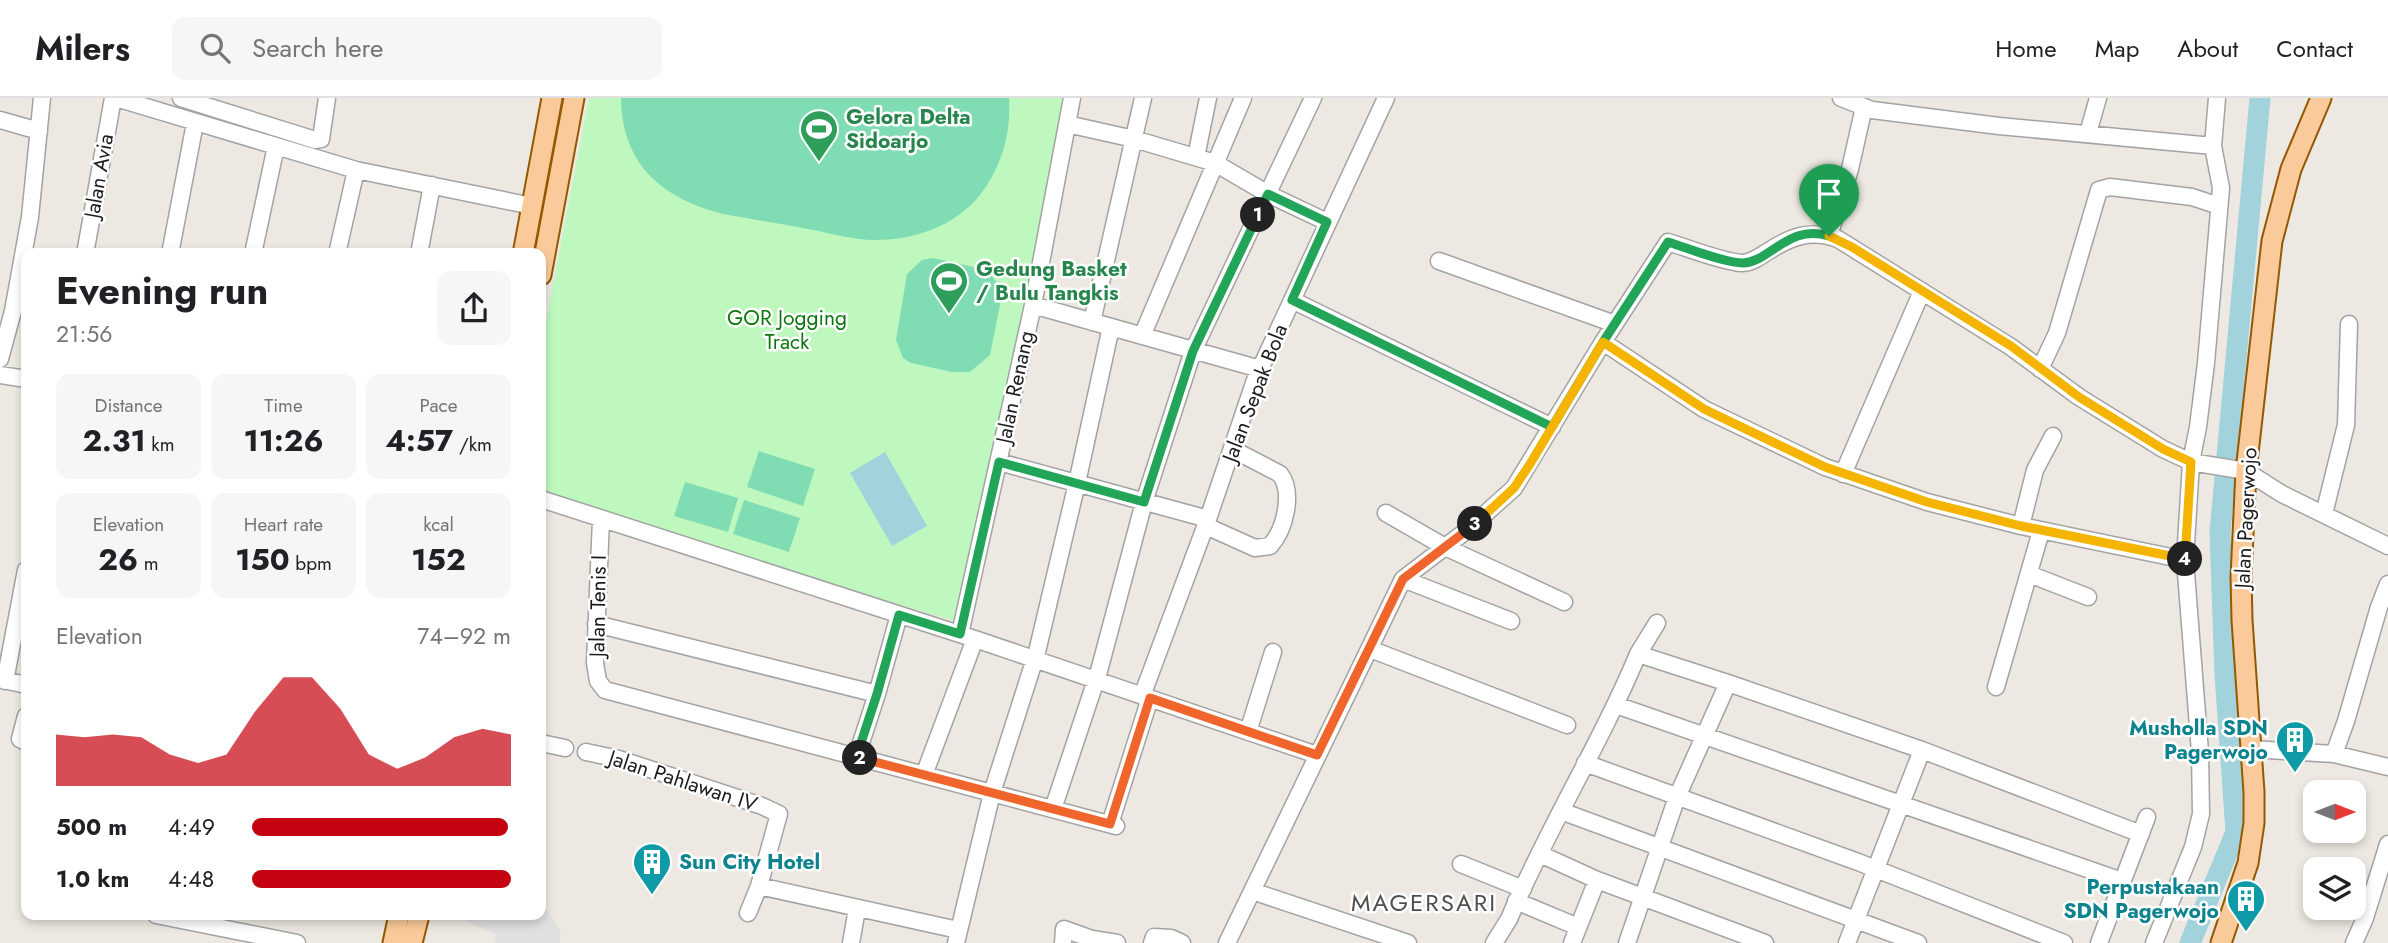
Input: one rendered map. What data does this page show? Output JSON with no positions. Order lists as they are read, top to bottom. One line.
{"streets":{"main road":["Jalan Pagerwojo"],"street":["Jalan Avia","Jalan Renang","Jalan Sepak Bola","Jalan Tenis I","Jalan Pahlawan IV"]},"districts":["MAGERSARI"],"parks":["GOR Jogging Track"],"places":{"sports":["Gelora Delta Sidoarjo","Gedung Basket / Bulu Tangkis"],"building":["Musholla SDN Pagerwojo","Sun City Hotel","Perpustakaan SDN Pagerwojo"]},"north":"right","page":{"header":"Milers","search":"Search here","nav":["Home","Map","About","Contact"],"pins":["1","3","4","2"],"heading":["Evening run","21:56"],"stats":[["Distance","2.31 km"],["Time","11:26"],["Pace","4:57 /km"],["Elevation","26 m"],["Heart rate","150 bpm"],["kcal","152"]],"chart":["Elevation","74–92 m"],"list":[{"name":"500 m","note":"4:49"},{"name":"1.0 km","note":"4:48"}]}}
